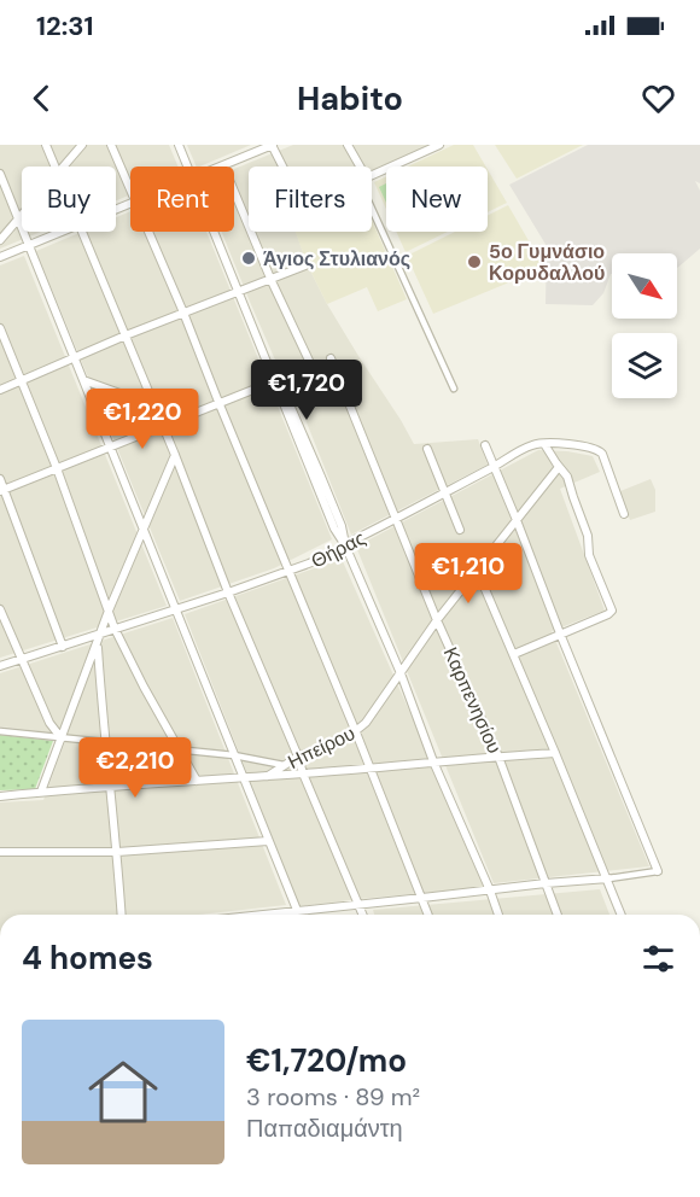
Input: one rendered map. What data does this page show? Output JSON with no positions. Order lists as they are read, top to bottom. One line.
{"streets":{"street":["Θήρας","Καρπενησίου","Ηπείρου"]},"crossings":[["Θήρας","Καρπενησίου"],["Καρπενησίου","Ηπείρου"]],"places":["Άγιος Στυλιανός","5ο Γυμνάσιο Κορυδαλλού"],"north":"bottom right","page":{"status":"12:31","header":"Habito","chip":["Buy","Rent","Filters","New"],"price":["€1,720","€1,220","€1,210","€2,210"],"heading":"4 homes","list":[{"name":"€1,720/mo","note":"3 rooms · 89 m² · Παπαδιαμάντη"}]}}
